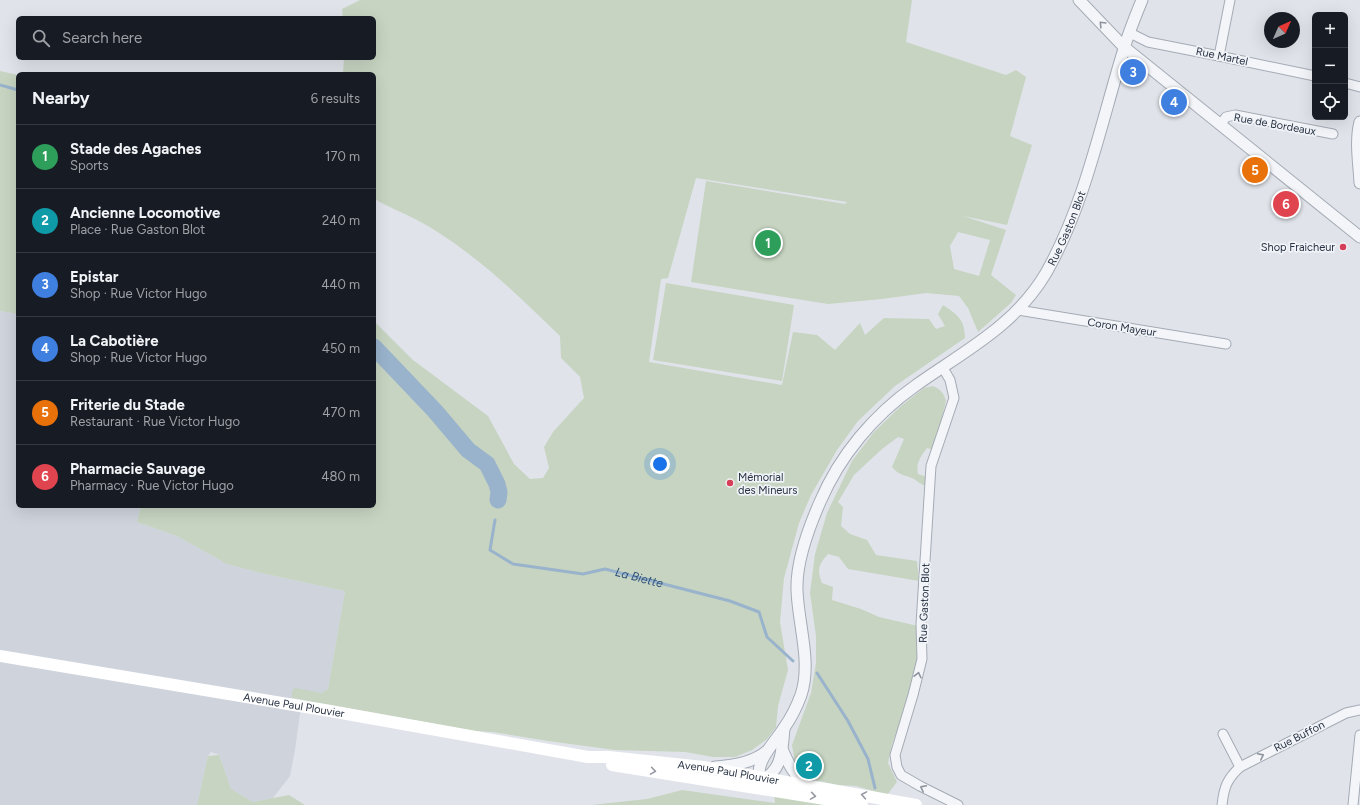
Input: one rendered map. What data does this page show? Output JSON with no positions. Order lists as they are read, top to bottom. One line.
{"streets":{"main road":["Avenue Paul Plouvier"],"street":["Rue Martel","Rue de Bordeaux","Rue Gaston Blot","Coron Mayeur","Rue Buffon"]},"crossings":[["Rue Martel","Rue Gaston Blot"],["Rue Gaston Blot","Coron Mayeur"],["Rue Gaston Blot","Avenue Paul Plouvier"]],"one_way":["Rue Buffon"],"water":["La Biette"],"places":["Shop Fraicheur","Mémorial des Mineurs"],"north":"top right","page":{"map_buttons":["+","−"],"search":"Search here","pins":["3","4","5","6","1","2"],"heading":["Nearby","6 results"],"list":[{"mark":"1","name":"Stade des Agaches","note":"Sports","value":"170 m"},{"mark":"2","name":"Ancienne Locomotive","note":"Place · Rue Gaston Blot","value":"240 m"},{"mark":"3","name":"Epistar","note":"Shop · Rue Victor Hugo","value":"440 m"},{"mark":"4","name":"La Cabotière","note":"Shop · Rue Victor Hugo","value":"450 m"},{"mark":"5","name":"Friterie du Stade","note":"Restaurant · Rue Victor Hugo","value":"470 m"},{"mark":"6","name":"Pharmacie Sauvage","note":"Pharmacy · Rue Victor Hugo","value":"480 m"}]}}
